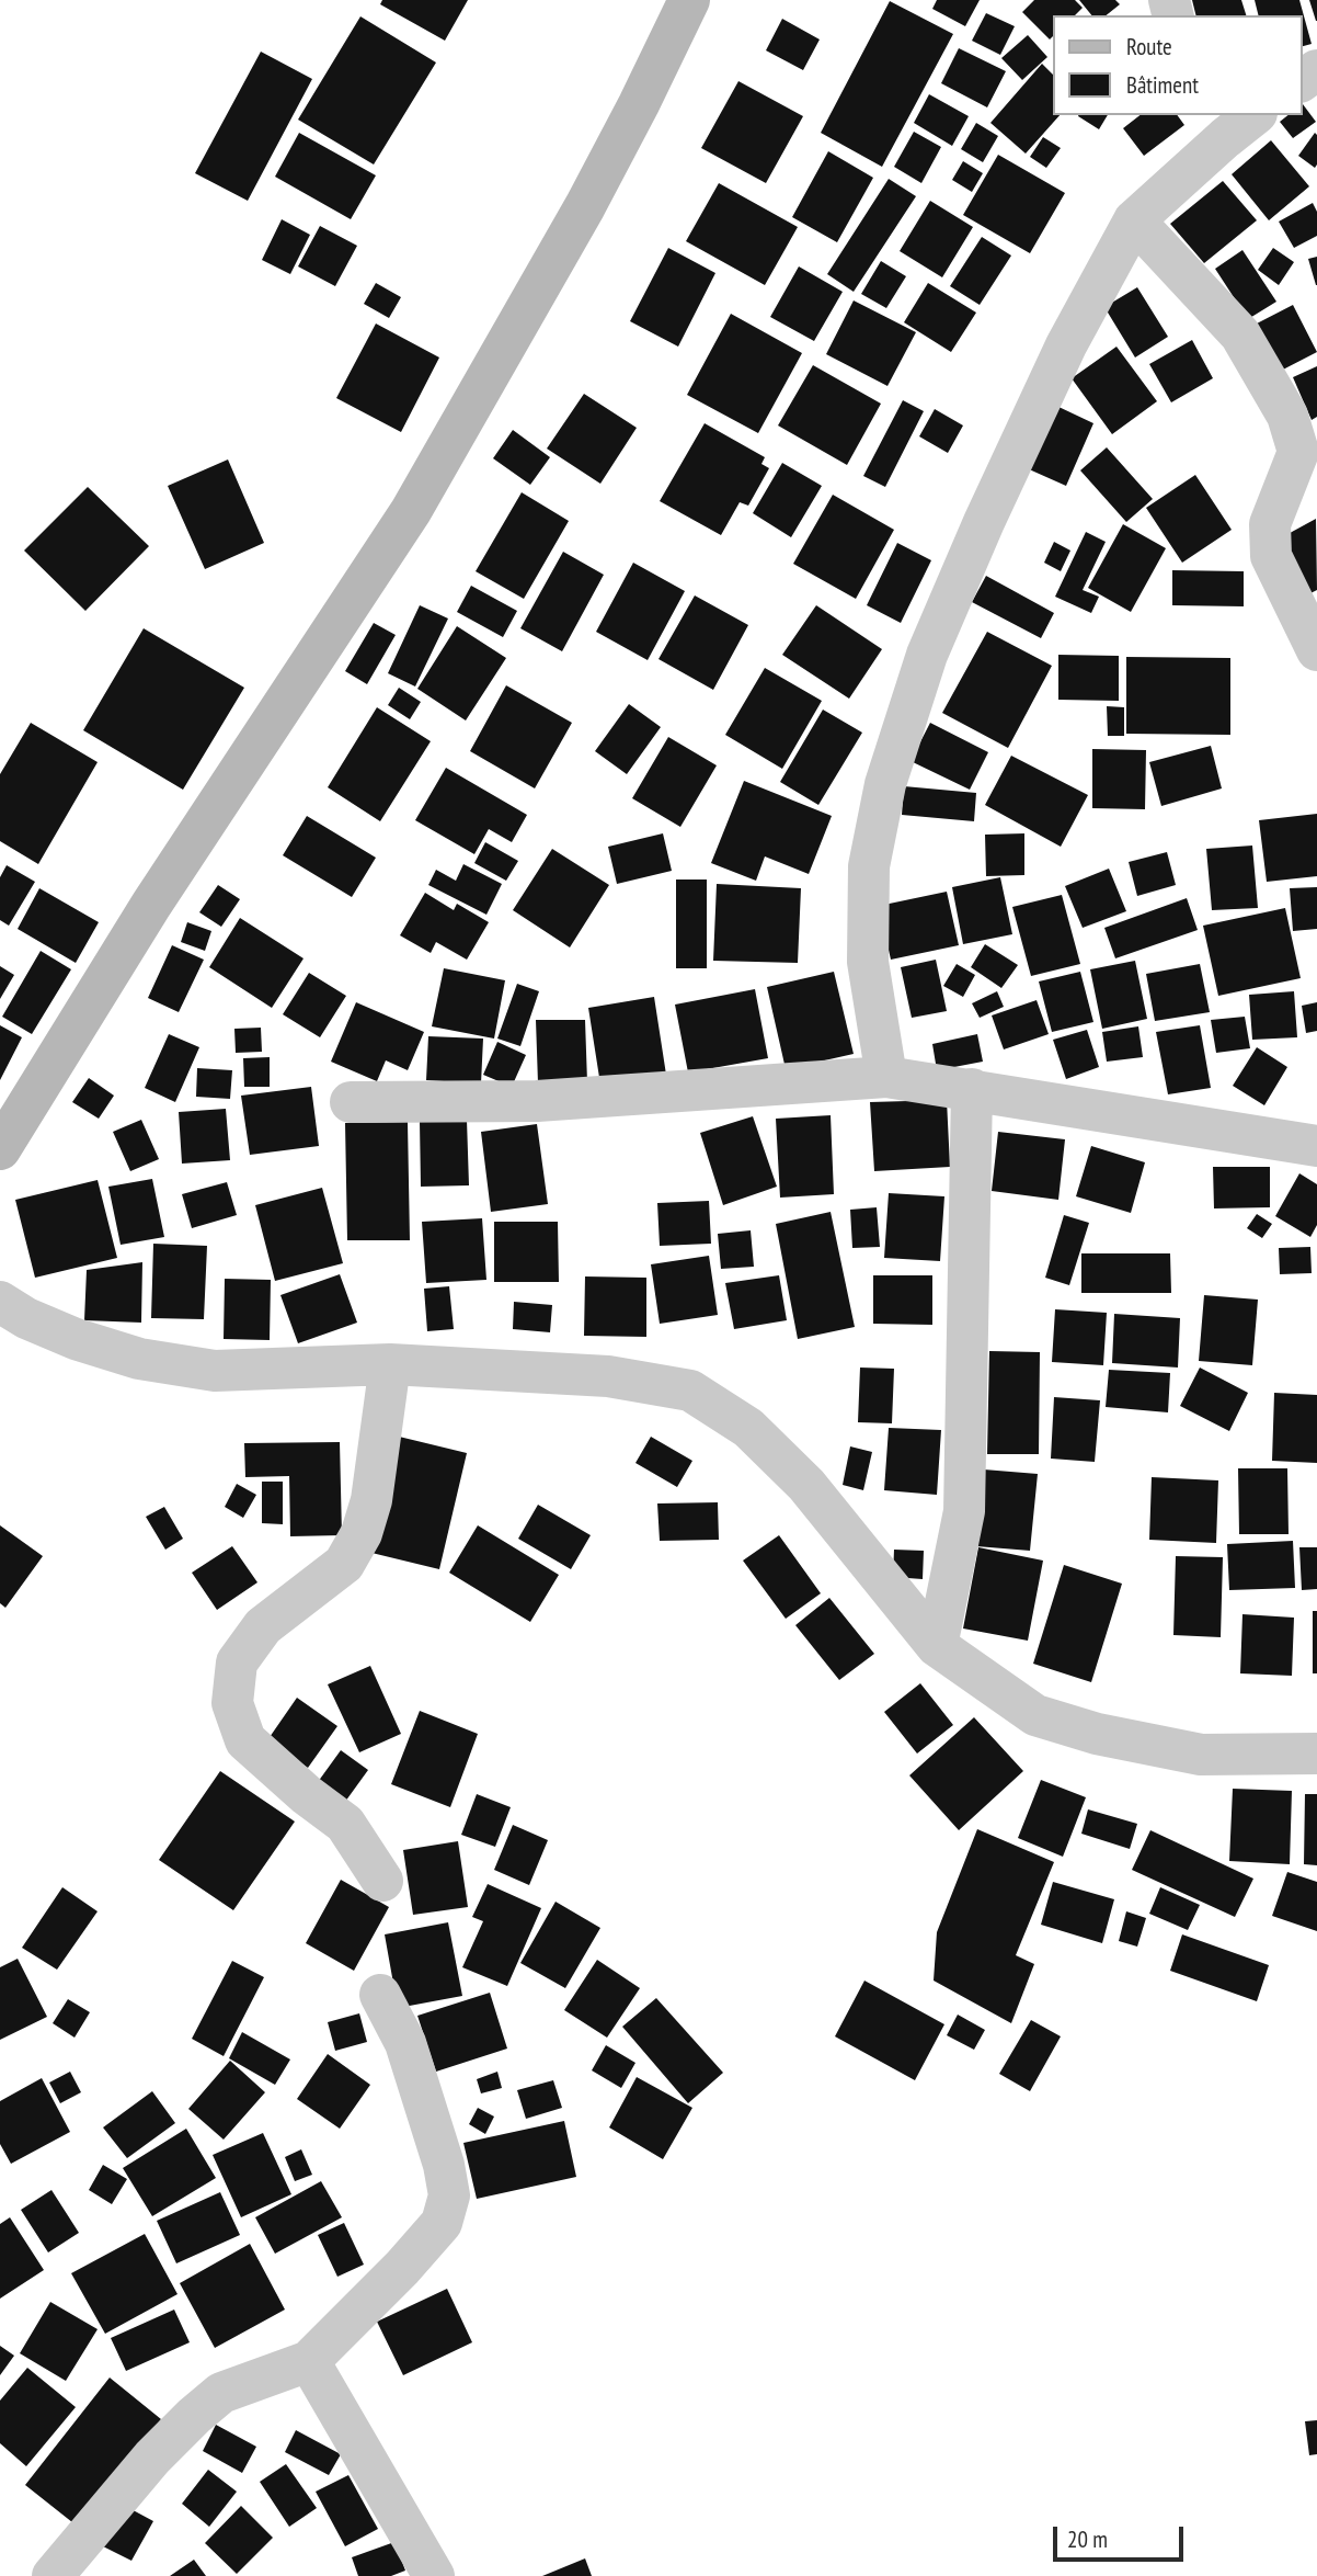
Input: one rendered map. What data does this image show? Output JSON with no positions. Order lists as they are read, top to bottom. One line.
{"legend":["Route","Bâtiment"],"scale_bar":"20 m"}
